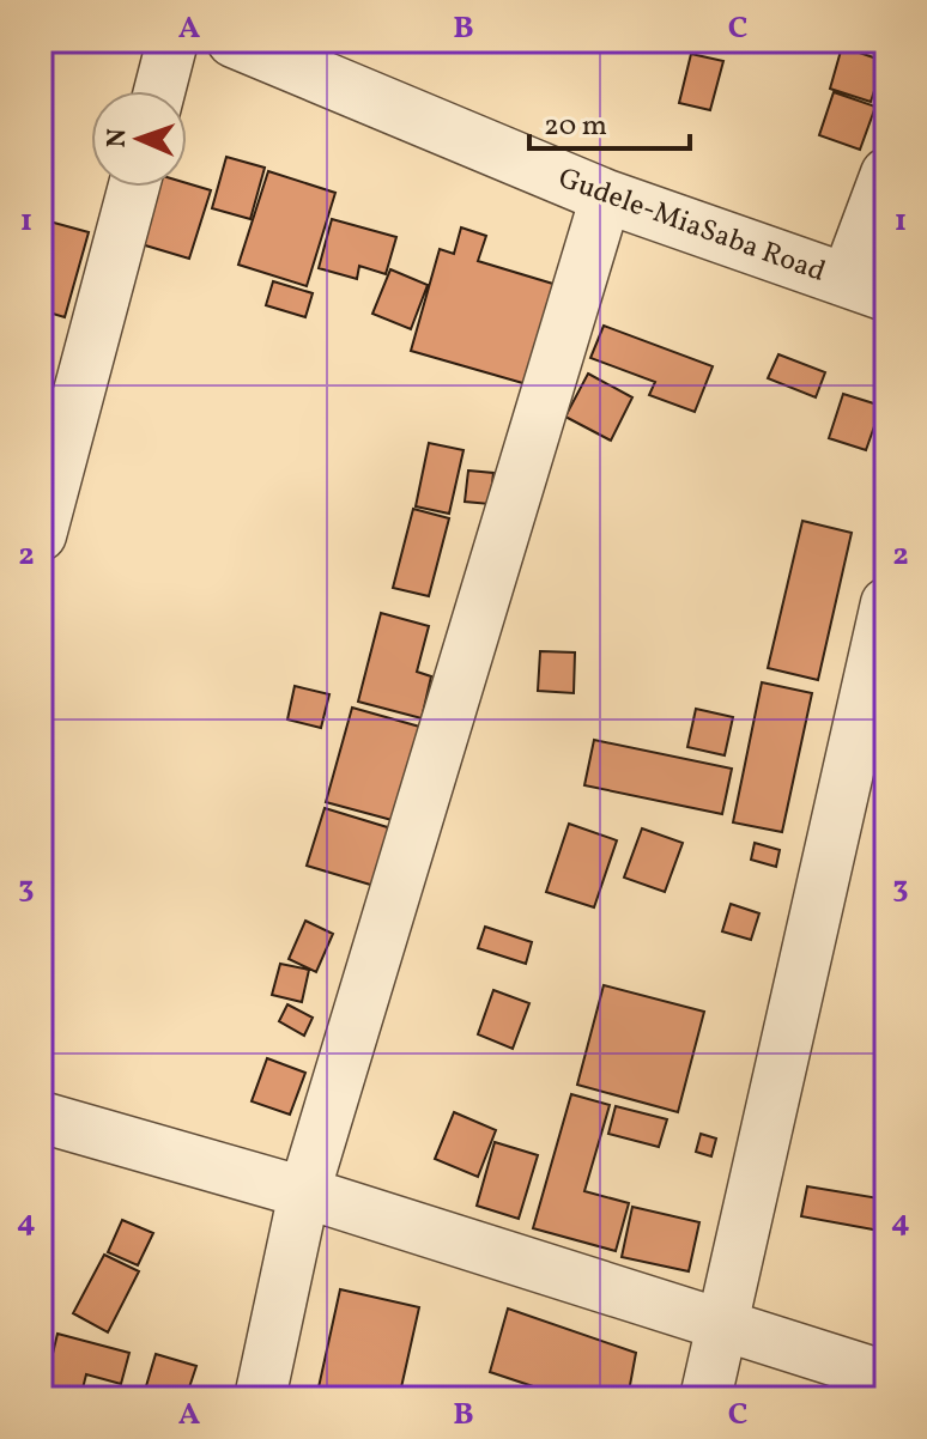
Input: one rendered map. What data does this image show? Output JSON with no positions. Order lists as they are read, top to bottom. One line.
{"streets":{"street":["Gudele-MiaSaba Road"]},"scale_bar":"20 m","north":"left","grid":{"columns":["A","B","C"],"rows":["1","2","3","4"]}}
